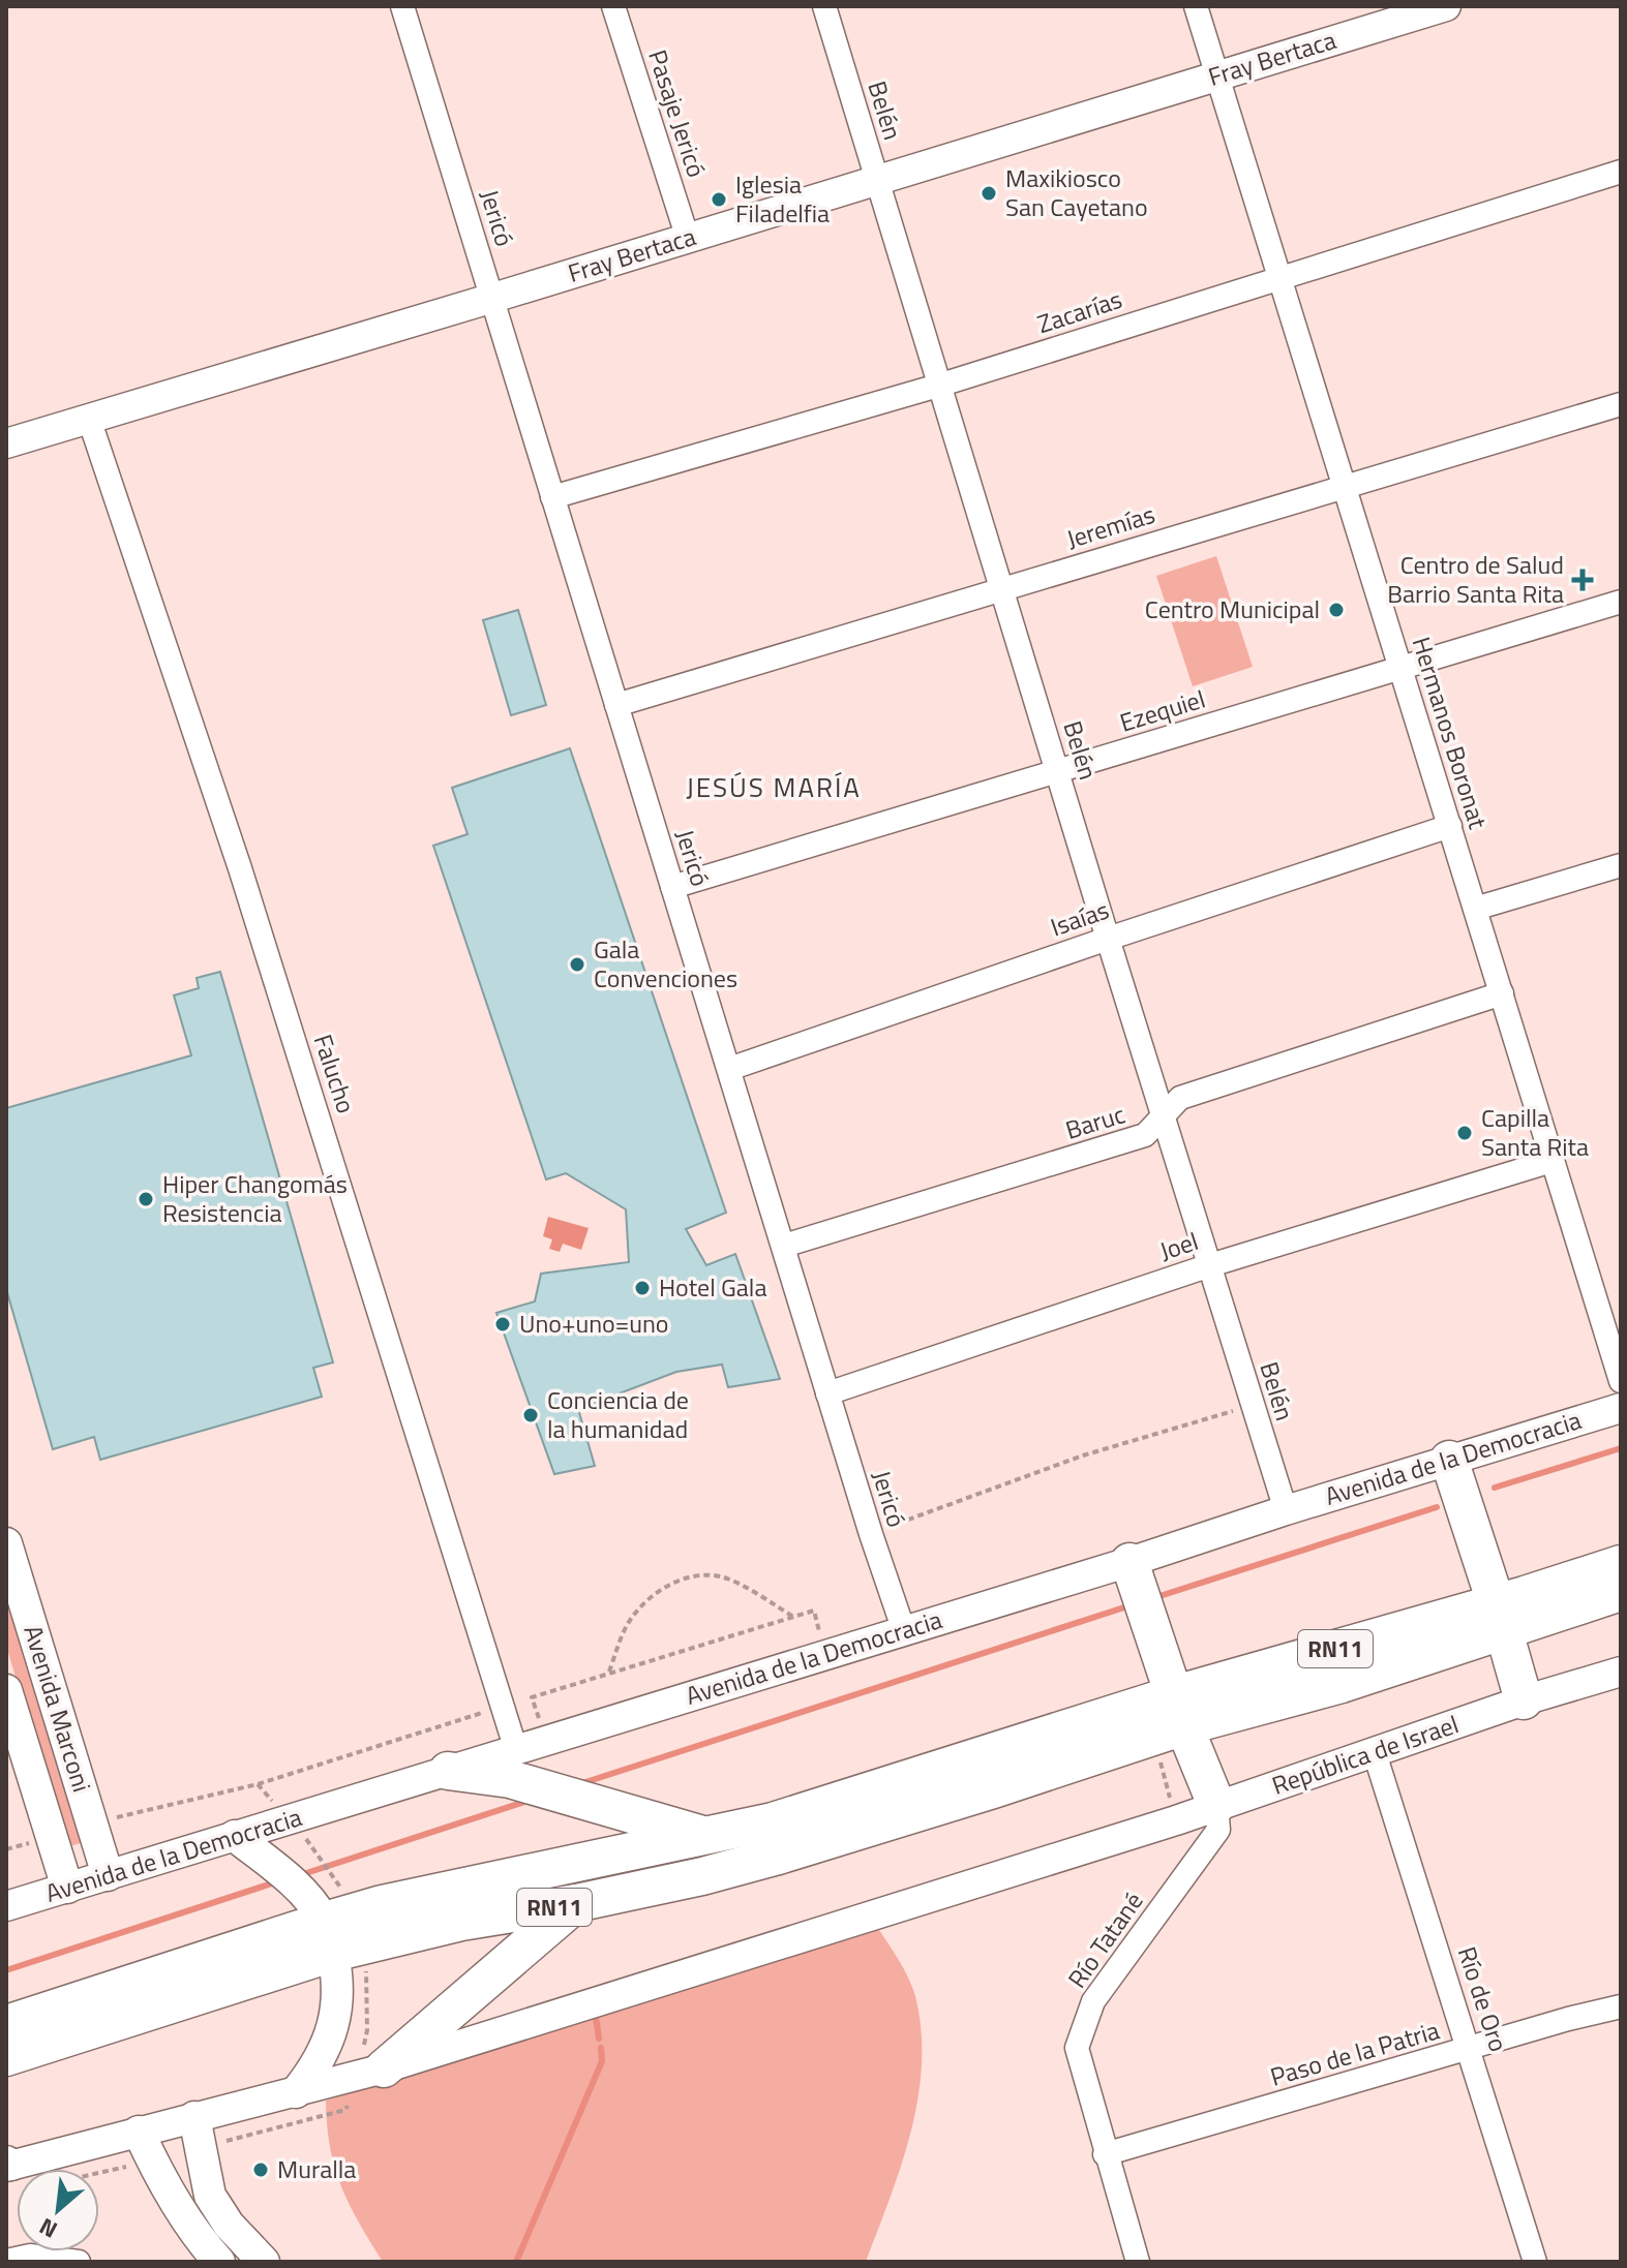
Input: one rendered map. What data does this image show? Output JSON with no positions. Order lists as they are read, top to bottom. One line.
{"streets":{"highway":["RN11"],"main road":["Avenida Marconi"],"street":["Fray Bertaca","Belén","Pasaje Jericó","Jericó","Zacarías","Jeremías","Ezequiel","Hermanos Boronat","Isaías","Falucho","Baruc","Joel","Avenida de la Democracia","República de Israel","Río Tatané","Río de Oro","Paso de la Patria"]},"crossings":[["Fray Bertaca","Belén"],["Fray Bertaca","Pasaje Jericó"],["Fray Bertaca","Jericó"],["Fray Bertaca","Hermanos Boronat"],["Fray Bertaca","Falucho"],["Belén","Zacarías"],["Belén","Jeremías"],["Belén","Ezequiel"],["Belén","Isaías"],["Belén","Baruc"],["Belén","Joel"],["Belén","Avenida de la Democracia"],["Jericó","Zacarías"],["Jericó","Jeremías"],["Jericó","Ezequiel"],["Jericó","Isaías"],["Jericó","Baruc"],["Jericó","Joel"],["Jericó","Avenida de la Democracia"],["Zacarías","Hermanos Boronat"],["Jeremías","Hermanos Boronat"],["Ezequiel","Hermanos Boronat"],["Hermanos Boronat","Isaías"],["Hermanos Boronat","Baruc"],["Hermanos Boronat","Joel"],["Falucho","Avenida de la Democracia"],["Avenida de la Democracia","Avenida Marconi"],["República de Israel","Río Tatané"],["República de Israel","Río de Oro"],["Río Tatané","Paso de la Patria"],["Río de Oro","Paso de la Patria"]],"districts":["JESÚS MARÍA"],"places":{"other":["Maxikiosco San Cayetano","Iglesia Filadelfia","Centro Municipal","Gala Convenciones","Capilla Santa Rita","Hiper Changomás Resistencia","Hotel Gala","Uno+uno=uno","Conciencia de la humanidad","Muralla"],"health":["Centro de Salud Barrio Santa Rita"]},"north":"bottom left"}
